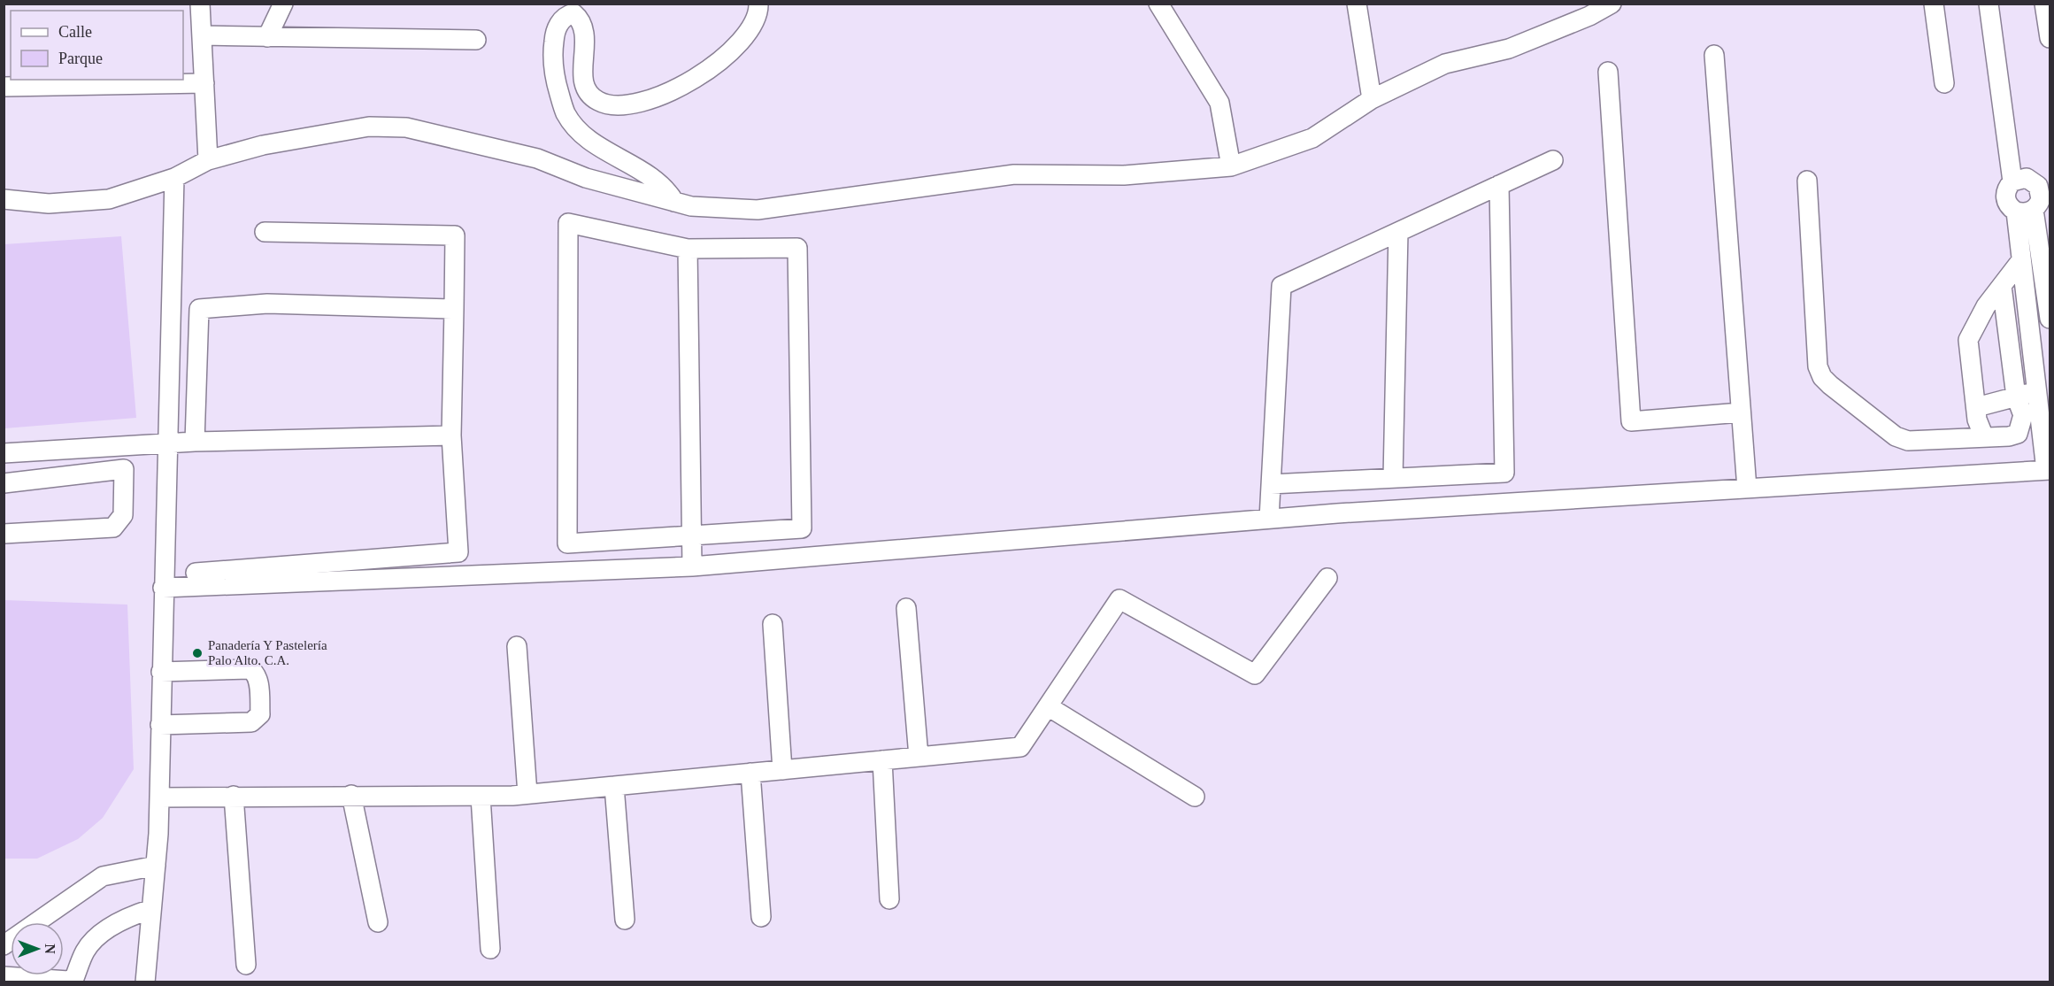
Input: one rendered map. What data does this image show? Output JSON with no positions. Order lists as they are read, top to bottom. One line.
{"places":["Panadería Y Pastelería Palo Alto. C.A."],"legend":["Calle","Parque"],"north":"right"}
